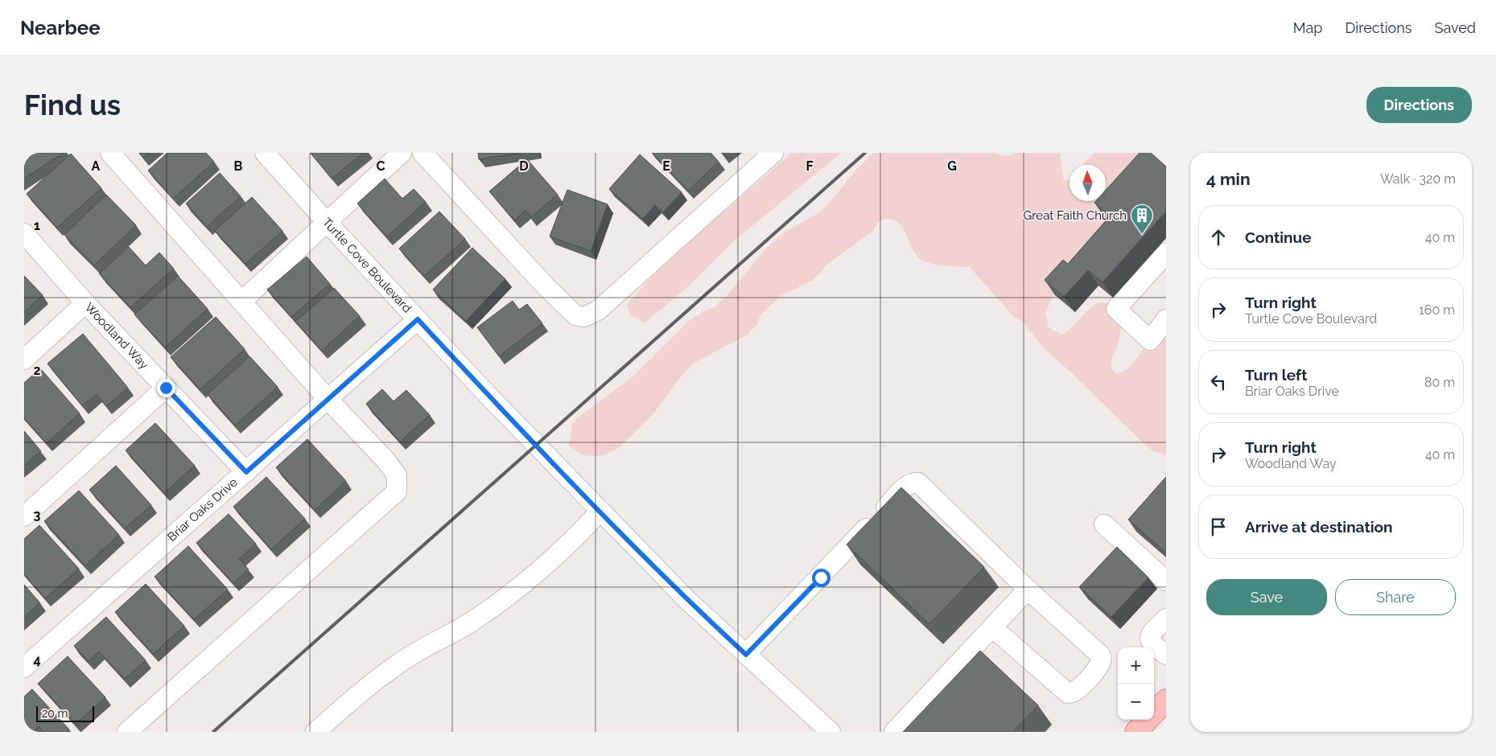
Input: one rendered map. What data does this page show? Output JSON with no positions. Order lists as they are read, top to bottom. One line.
{"streets":{"street":["Turtle Cove Boulevard","Woodland Way","Briar Oaks Drive"]},"crossings":[["Turtle Cove Boulevard","Briar Oaks Drive"],["Woodland Way","Briar Oaks Drive"]],"places":{"building":["Great Faith Church"]},"scale_bar":"20 m","north":"top","page":{"header":"Nearbee","nav":["Map","Directions","Saved"],"buttons":["Directions",["Save","Share"]],"title":"Find us","heading":["4 min","Walk · 320 m"],"list":[["Continue","40 m"],["Turn right","Turtle Cove Boulevard","160 m"],["Turn left","Briar Oaks Drive","80 m"],["Turn right","Woodland Way","40 m"],"Arrive at destination"],"map_buttons":["+","−"],"scale":"20 m"},"grid":{"columns":["A","B","C","D","E","F","G"],"rows":["1","2","3","4"]}}
